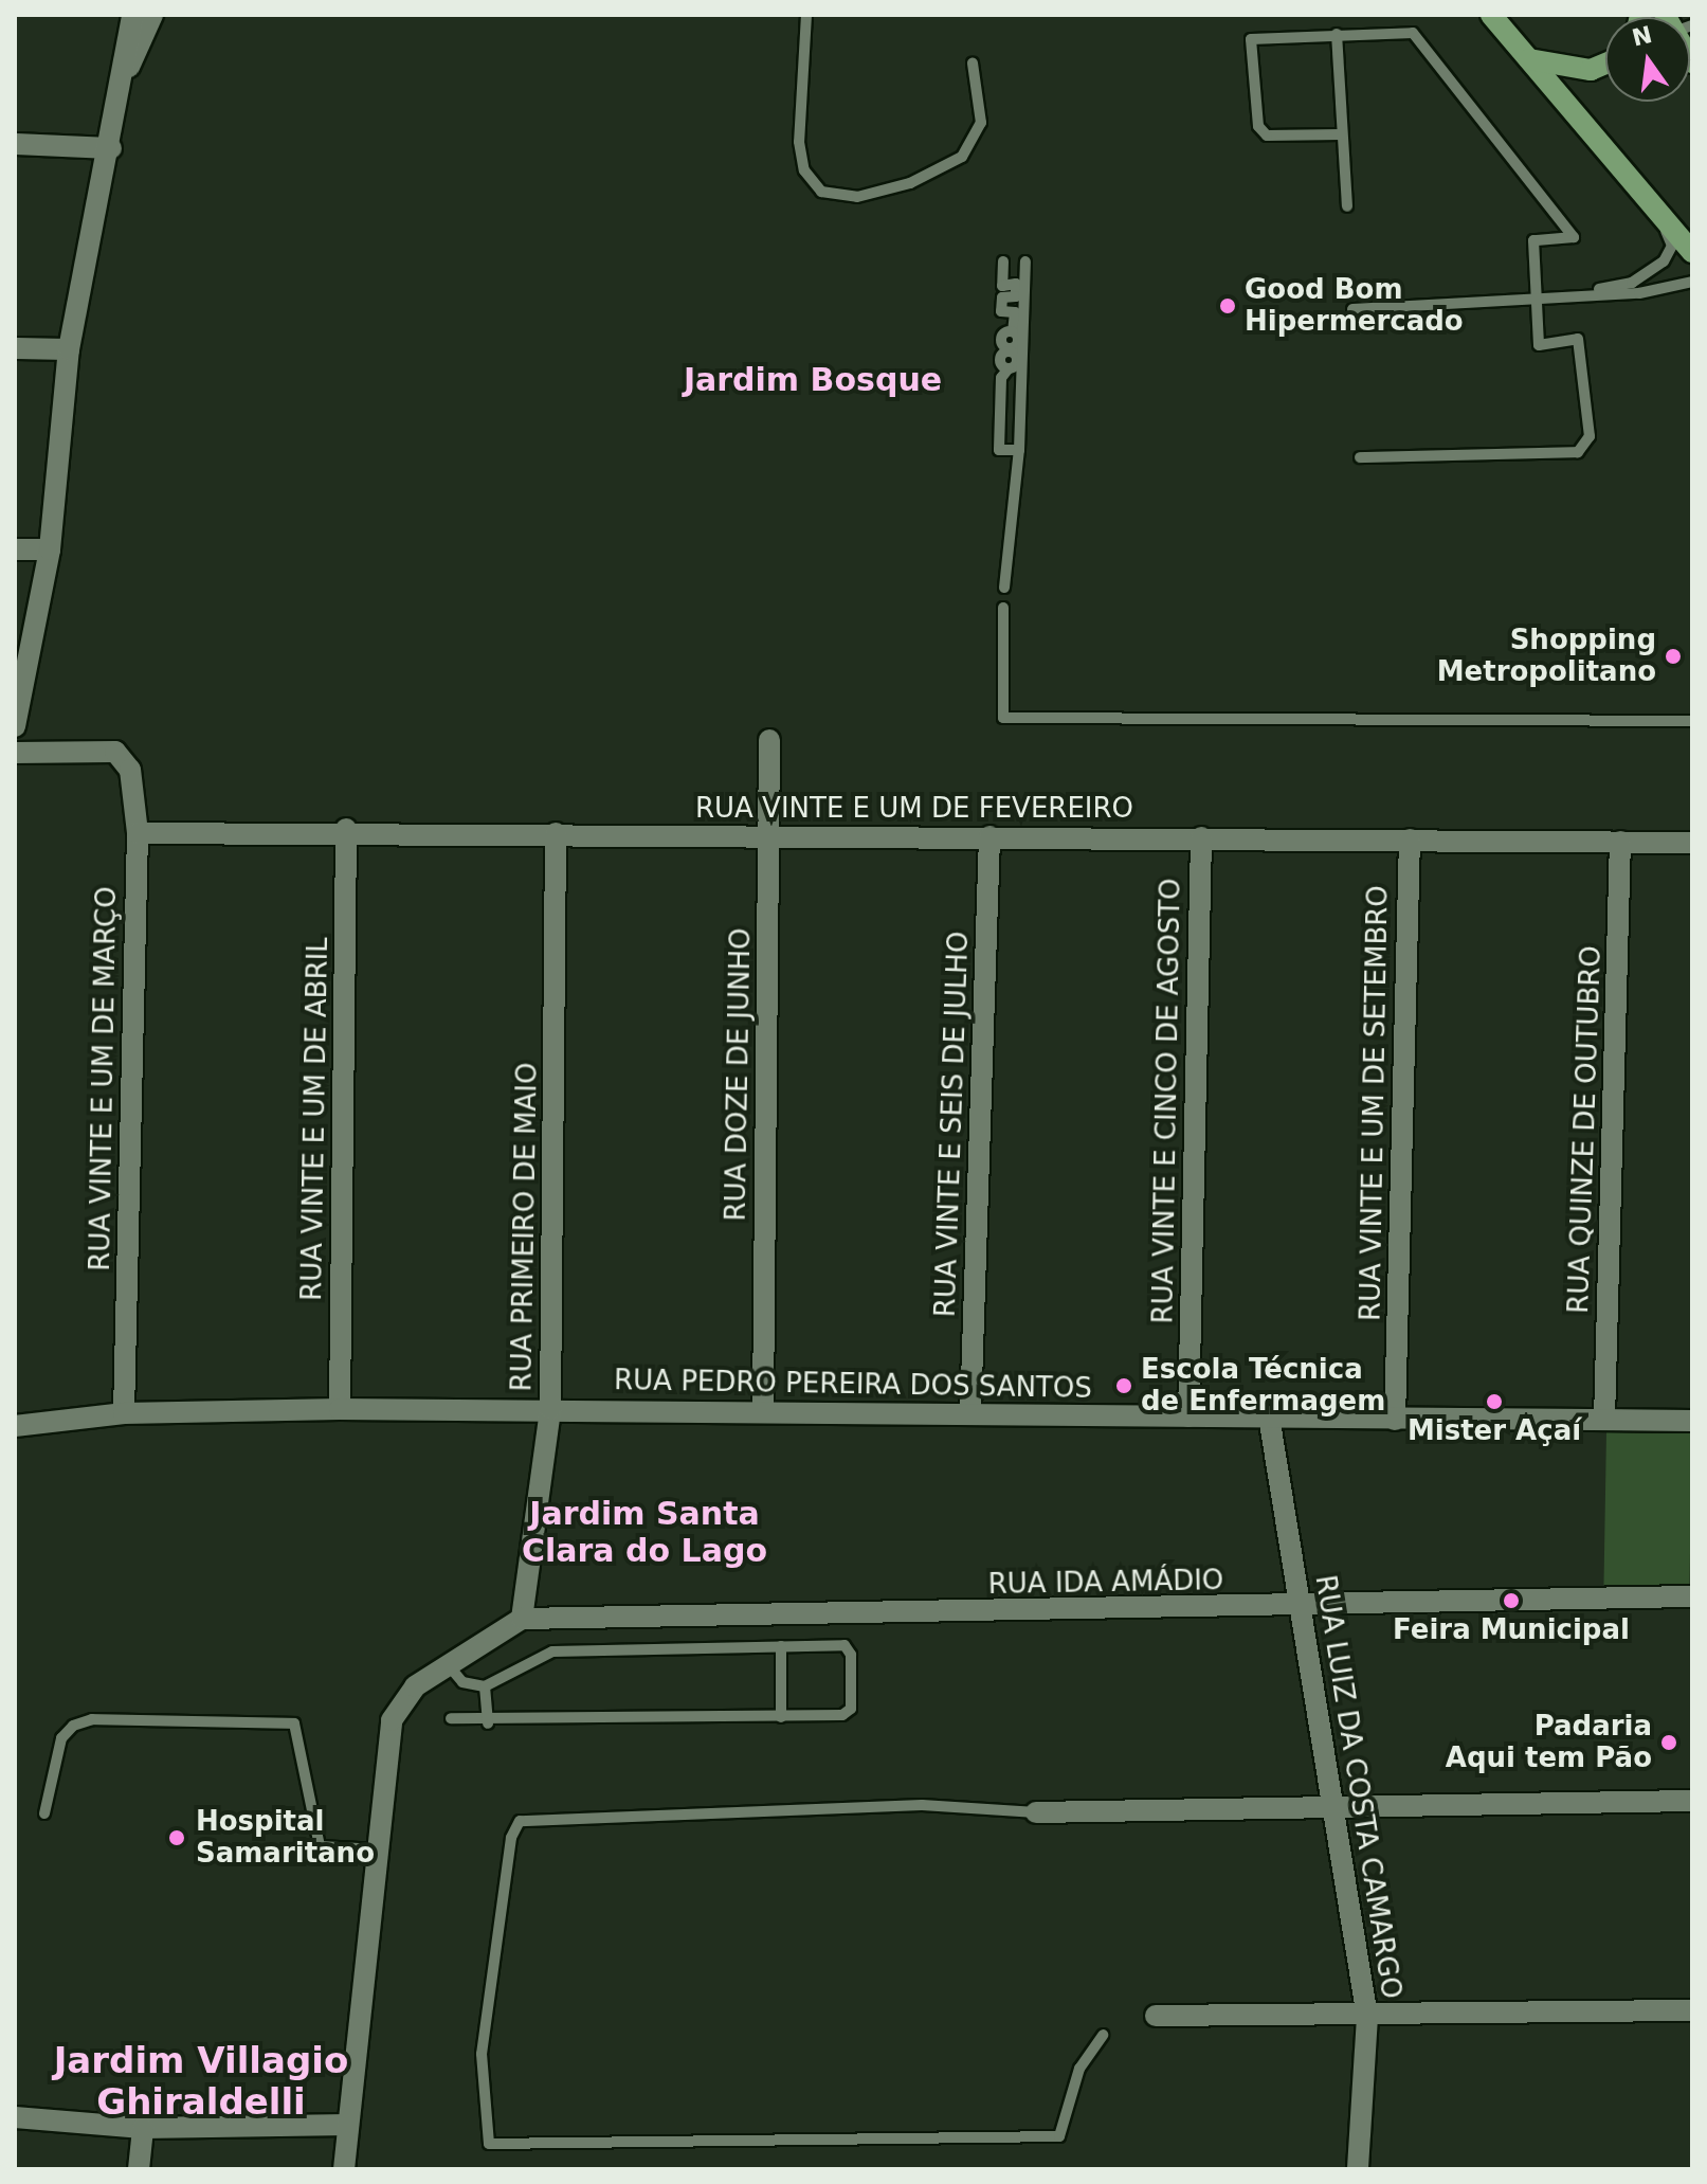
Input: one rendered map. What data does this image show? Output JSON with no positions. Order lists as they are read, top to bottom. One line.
{"streets":{"street":["RUA VINTE E UM DE FEVEREIRO","RUA DOZE DE JUNHO","RUA VINTE E UM DE MARÇO","RUA VINTE E CINCO DE AGOSTO","RUA VINTE E UM DE SETEMBRO","RUA VINTE E UM DE ABRIL","RUA VINTE E SEIS DE JULHO","RUA QUINZE DE OUTUBRO","RUA PRIMEIRO DE MAIO","RUA PEDRO PEREIRA DOS SANTOS","RUA IDA AMÁDIO","RUA LUIZ DA COSTA CAMARGO"]},"crossings":[["RUA VINTE E UM DE FEVEREIRO","RUA DOZE DE JUNHO"],["RUA VINTE E UM DE FEVEREIRO","RUA VINTE E UM DE MARÇO"],["RUA VINTE E UM DE FEVEREIRO","RUA VINTE E CINCO DE AGOSTO"],["RUA VINTE E UM DE FEVEREIRO","RUA VINTE E UM DE SETEMBRO"],["RUA VINTE E UM DE FEVEREIRO","RUA VINTE E UM DE ABRIL"],["RUA VINTE E UM DE FEVEREIRO","RUA VINTE E SEIS DE JULHO"],["RUA VINTE E UM DE FEVEREIRO","RUA QUINZE DE OUTUBRO"],["RUA VINTE E UM DE FEVEREIRO","RUA PRIMEIRO DE MAIO"],["RUA DOZE DE JUNHO","RUA PEDRO PEREIRA DOS SANTOS"],["RUA VINTE E UM DE MARÇO","RUA PEDRO PEREIRA DOS SANTOS"],["RUA VINTE E CINCO DE AGOSTO","RUA PEDRO PEREIRA DOS SANTOS"],["RUA VINTE E UM DE SETEMBRO","RUA PEDRO PEREIRA DOS SANTOS"],["RUA VINTE E UM DE ABRIL","RUA PEDRO PEREIRA DOS SANTOS"],["RUA VINTE E SEIS DE JULHO","RUA PEDRO PEREIRA DOS SANTOS"],["RUA QUINZE DE OUTUBRO","RUA PEDRO PEREIRA DOS SANTOS"],["RUA PRIMEIRO DE MAIO","RUA PEDRO PEREIRA DOS SANTOS"],["RUA PRIMEIRO DE MAIO","RUA IDA AMÁDIO"],["RUA PEDRO PEREIRA DOS SANTOS","RUA LUIZ DA COSTA CAMARGO"],["RUA IDA AMÁDIO","RUA LUIZ DA COSTA CAMARGO"]],"districts":["Jardim Bosque","Jardim Santa Clara do Lago","Jardim Villagio Ghiraldelli"],"places":["Good Bom Hipermercado","Shopping Metropolitano","Escola Técnica de Enfermagem","Mister Açaí","Feira Municipal","Padaria Aqui tem Pão","Hospital Samaritano"],"north":"top"}
